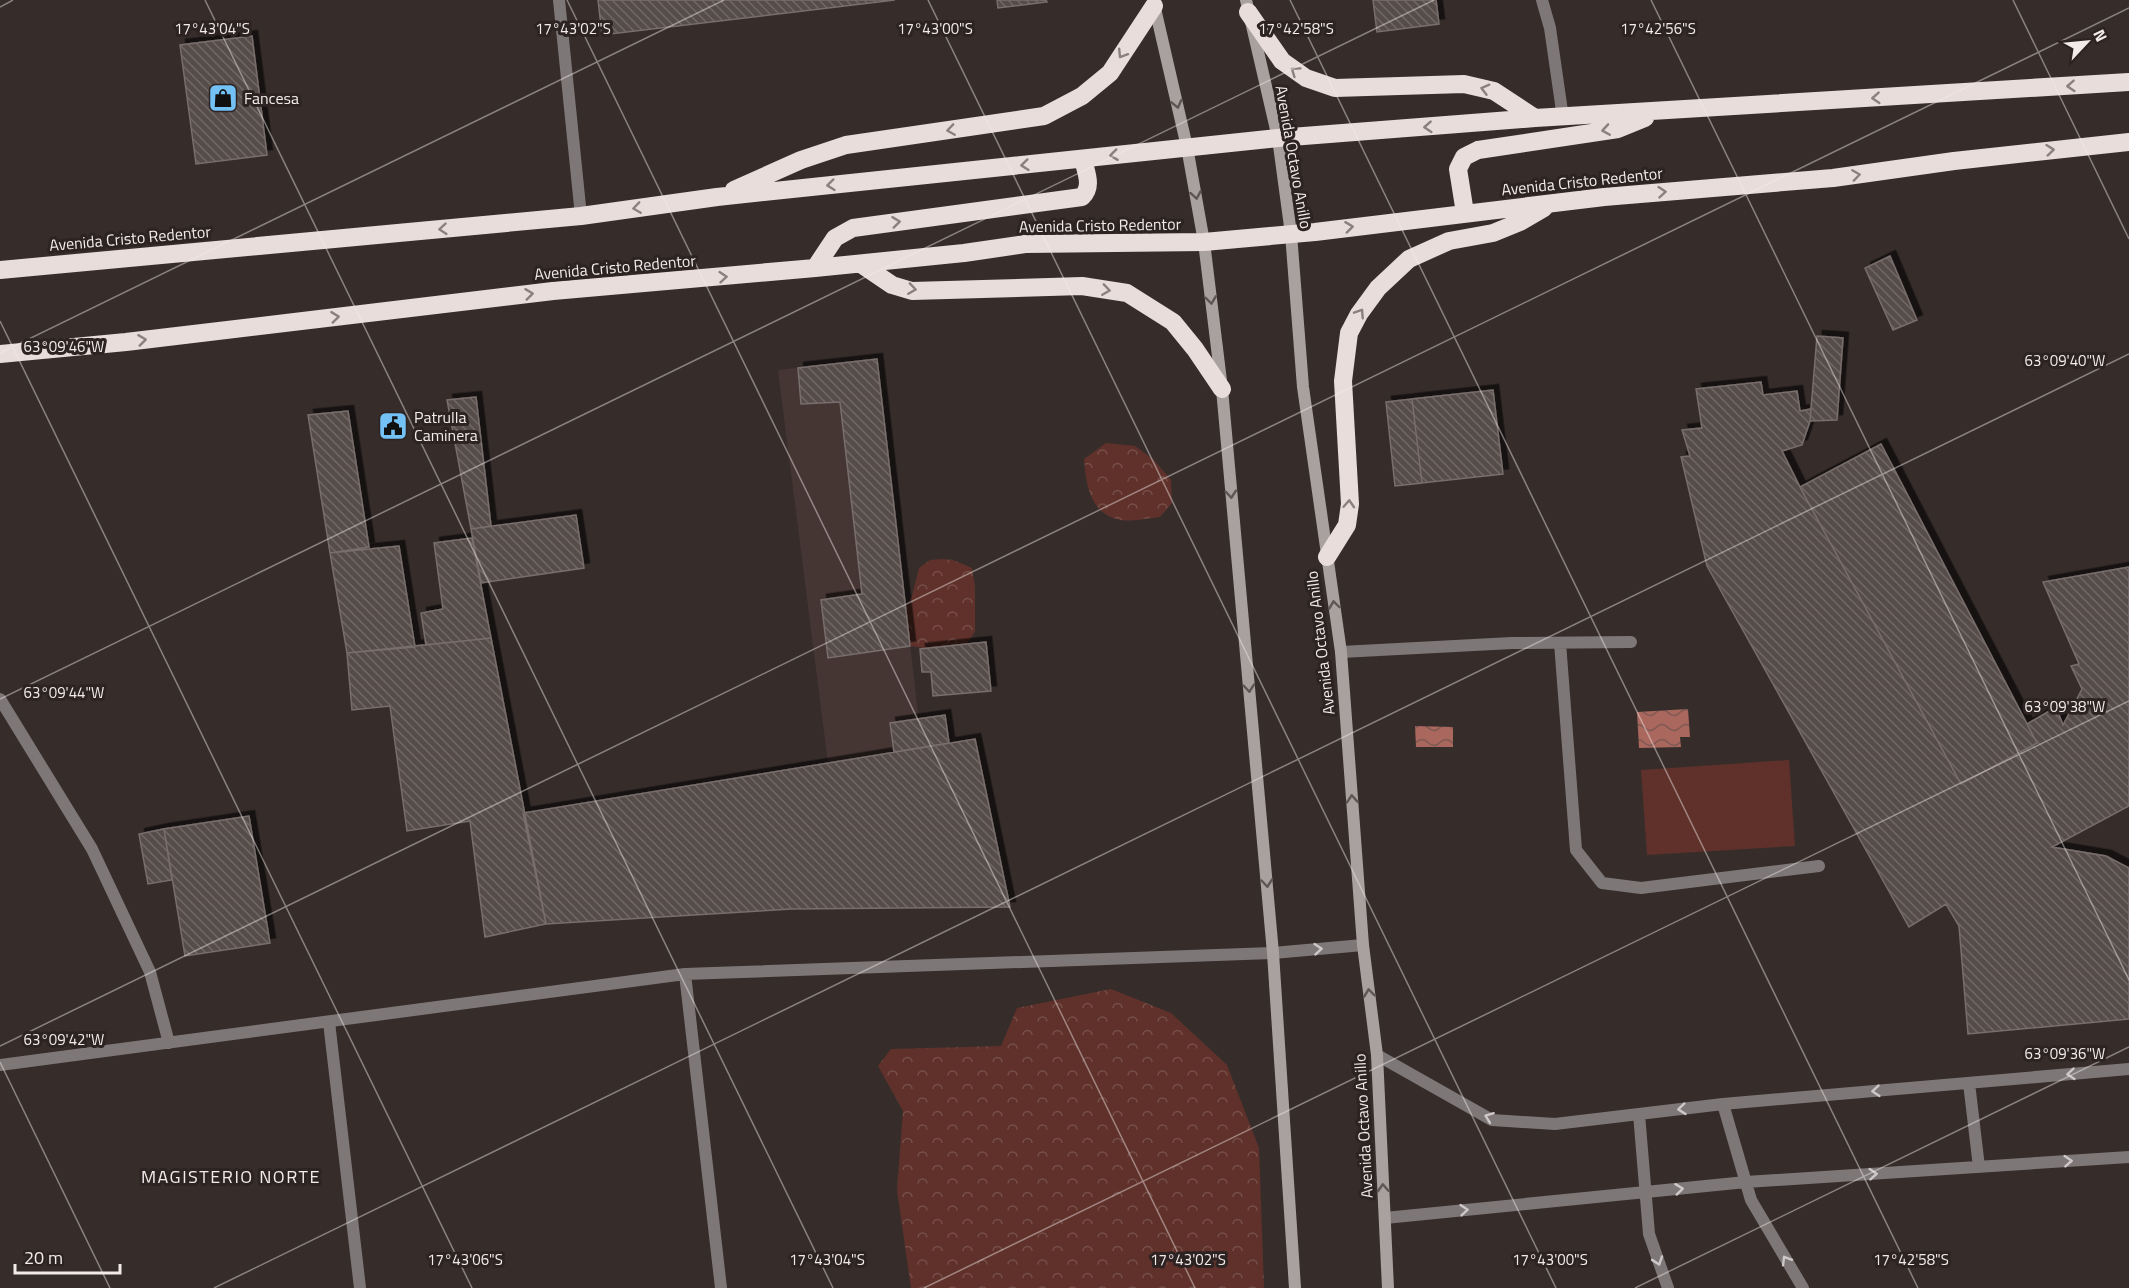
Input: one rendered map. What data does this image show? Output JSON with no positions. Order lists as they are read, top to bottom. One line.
{"streets":{"highway":["Avenida Cristo Redentor"],"street":["Avenida Octavo Anillo"]},"crossings":[["Avenida Octavo Anillo","Avenida Cristo Redentor"]],"districts":["MAGISTERIO NORTE"],"places":{"shop":["Fancesa"],"public building":["Patrulla Caminera"]},"scale_bar":"20 m","north":"top right","coordinates":["17°43'04\"S","17°43'02\"S","17°43'00\"S","17°42'58\"S","17°42'56\"S","63°09'46\"W","63°09'40\"W","63°09'44\"W","63°09'38\"W","63°09'42\"W","63°09'36\"W","17°43'06\"S"]}
